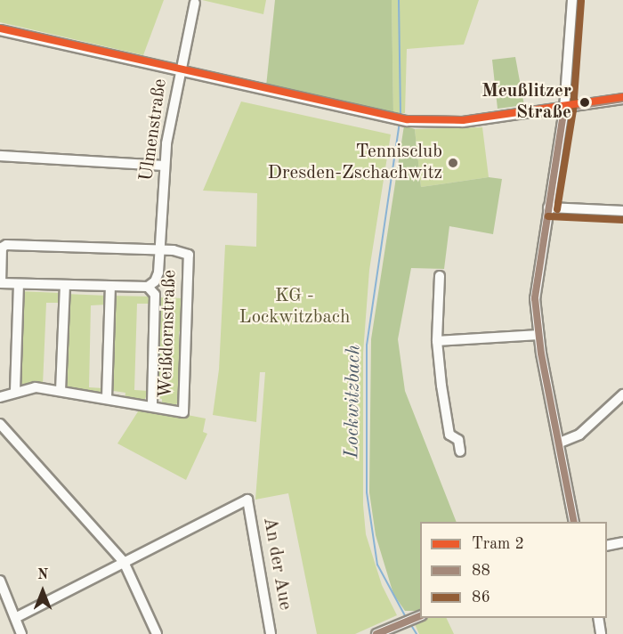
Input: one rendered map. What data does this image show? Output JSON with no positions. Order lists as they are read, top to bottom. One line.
{"streets":{"street":["Ulmenstraße","Weißdornstraße","An der Aue"]},"crossings":[["Ulmenstraße","Weißdornstraße"]],"water":["Lockwitzbach"],"parks":["KG - Lockwitzbach"],"places":["Meußlitzer Straße","Tennisclub Dresden-Zschachwitz"],"lines":["transit line 86","tram line 2","transit line 88"],"legend":["Tram 2","88","86"],"north":"top"}
